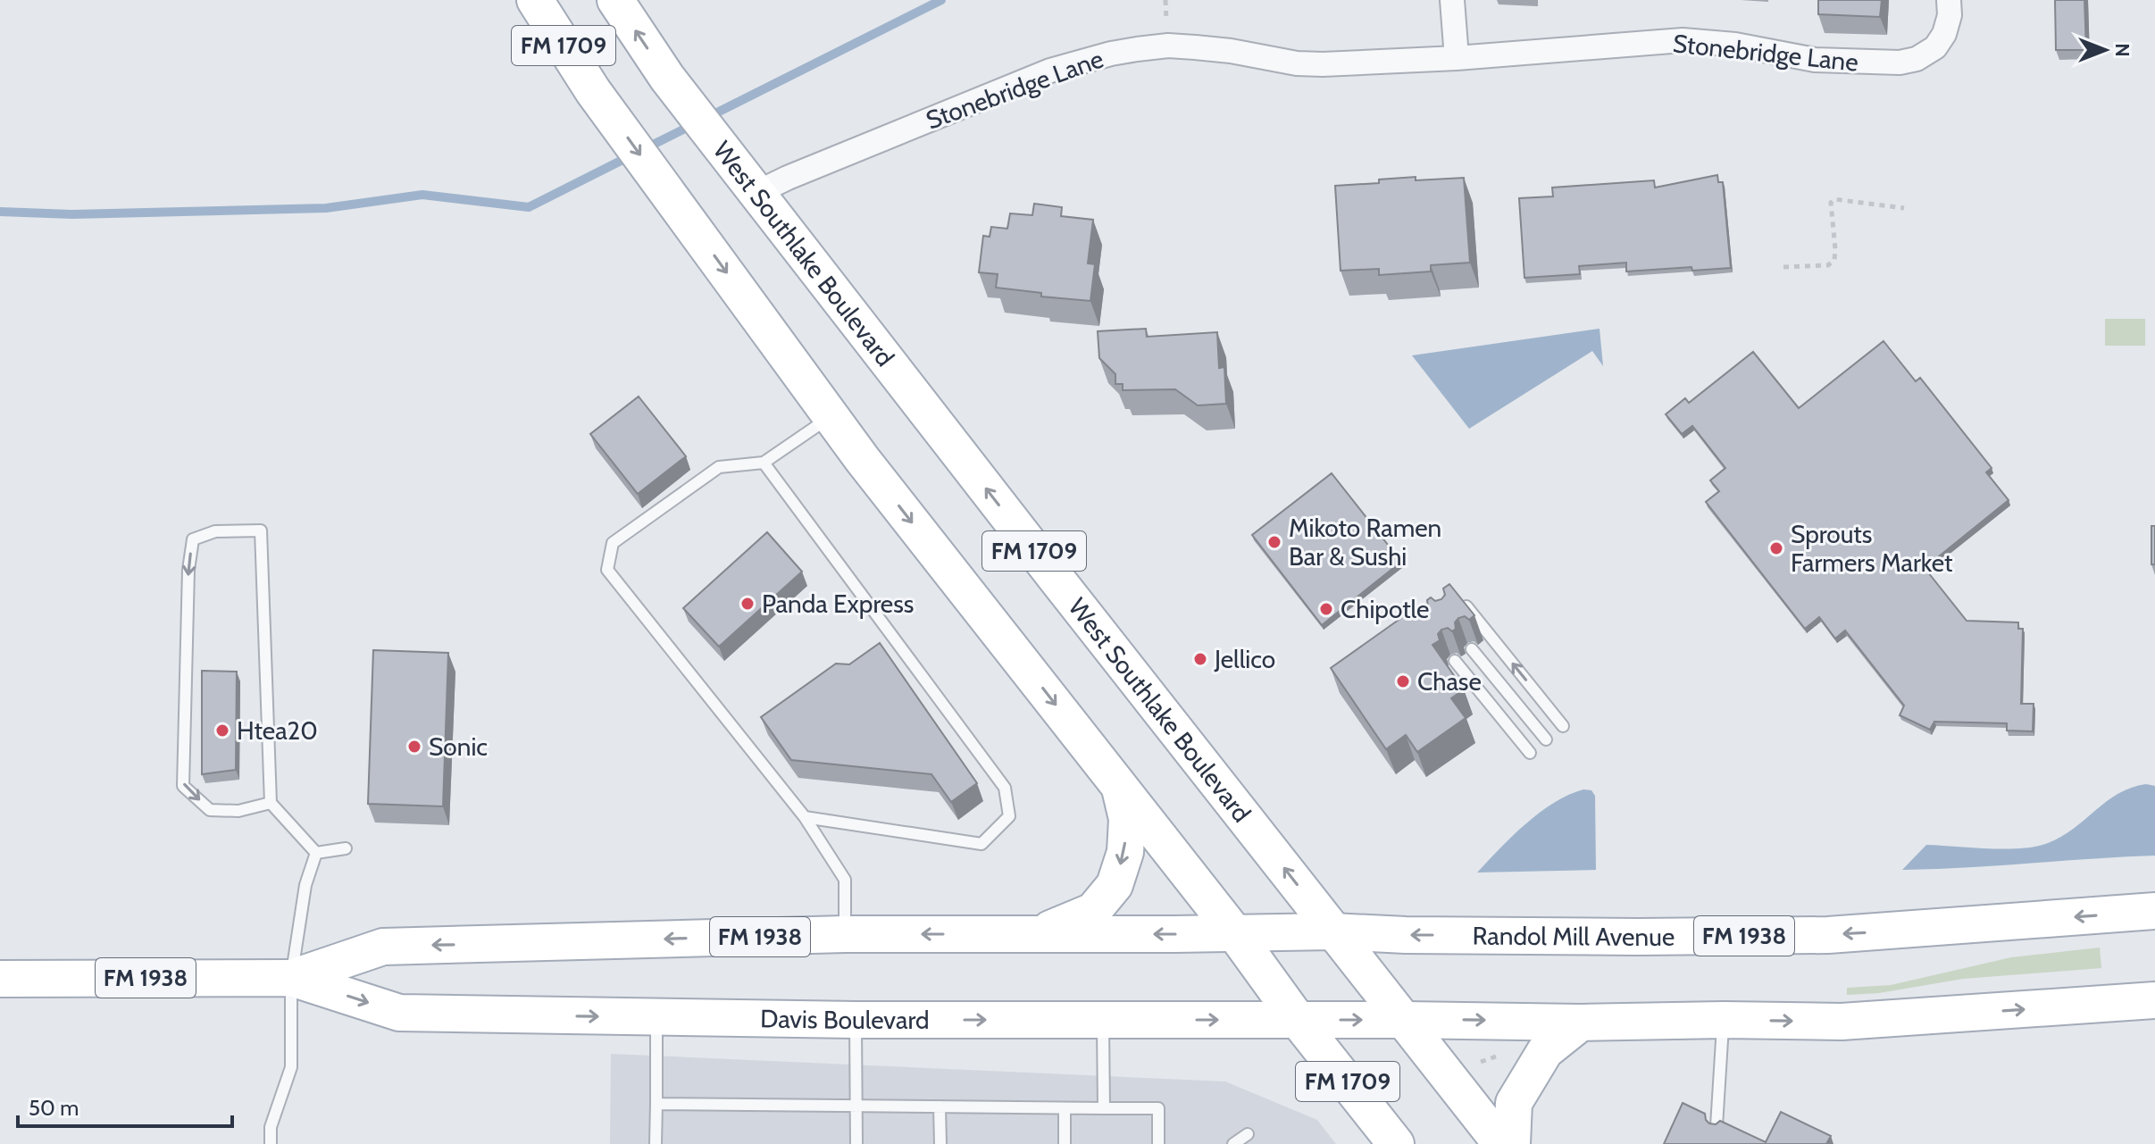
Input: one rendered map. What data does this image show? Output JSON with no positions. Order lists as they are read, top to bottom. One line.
{"streets":{"main road":["FM 1709","West Southlake Boulevard","Randol Mill Avenue","FM 1938","Davis Boulevard"],"street":["Stonebridge Lane"]},"crossings":[["FM 1709","Davis Boulevard"],["Stonebridge Lane","West Southlake Boulevard"],["West Southlake Boulevard","Randol Mill Avenue"],["West Southlake Boulevard","FM 1938"],["West Southlake Boulevard","Davis Boulevard"],["Randol Mill Avenue","Davis Boulevard"],["FM 1938","Davis Boulevard"]],"places":["Mikoto Ramen Bar & Sushi","Sprouts Farmers Market","Panda Express","Chipotle","Jellico","Chase","Htea20","Sonic"],"scale_bar":"50 m","north":"right"}
